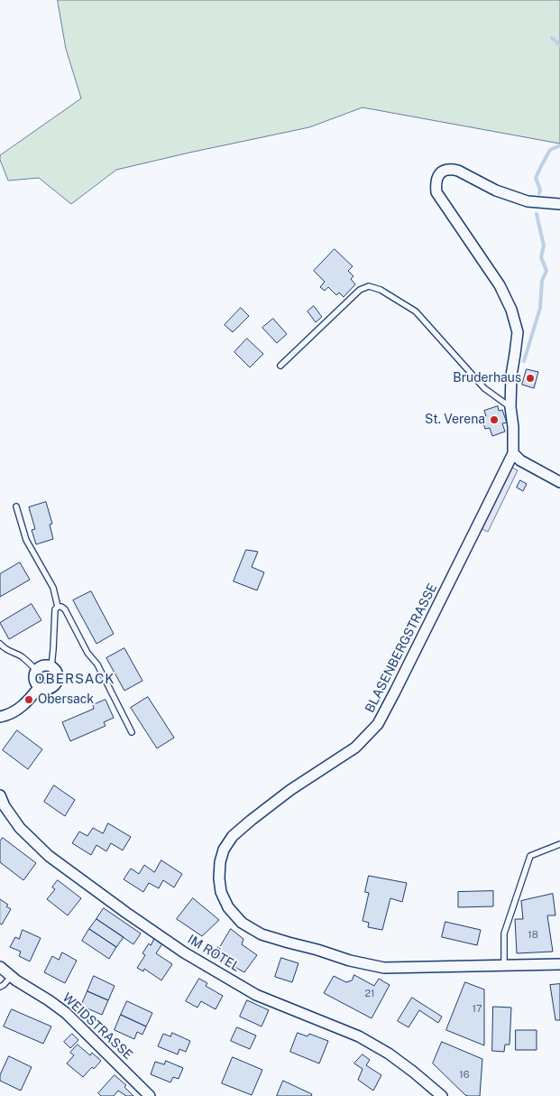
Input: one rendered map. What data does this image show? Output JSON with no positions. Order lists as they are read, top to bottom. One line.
{"streets":{"street":["BLASENBERGSTRASSE","IM RÖTEL","WEIDSTRASSE"]},"districts":["OBERSACK"],"places":["Bruderhaus","St. Verena","Obersack"],"house_numbers":["18","21","17","16"]}
